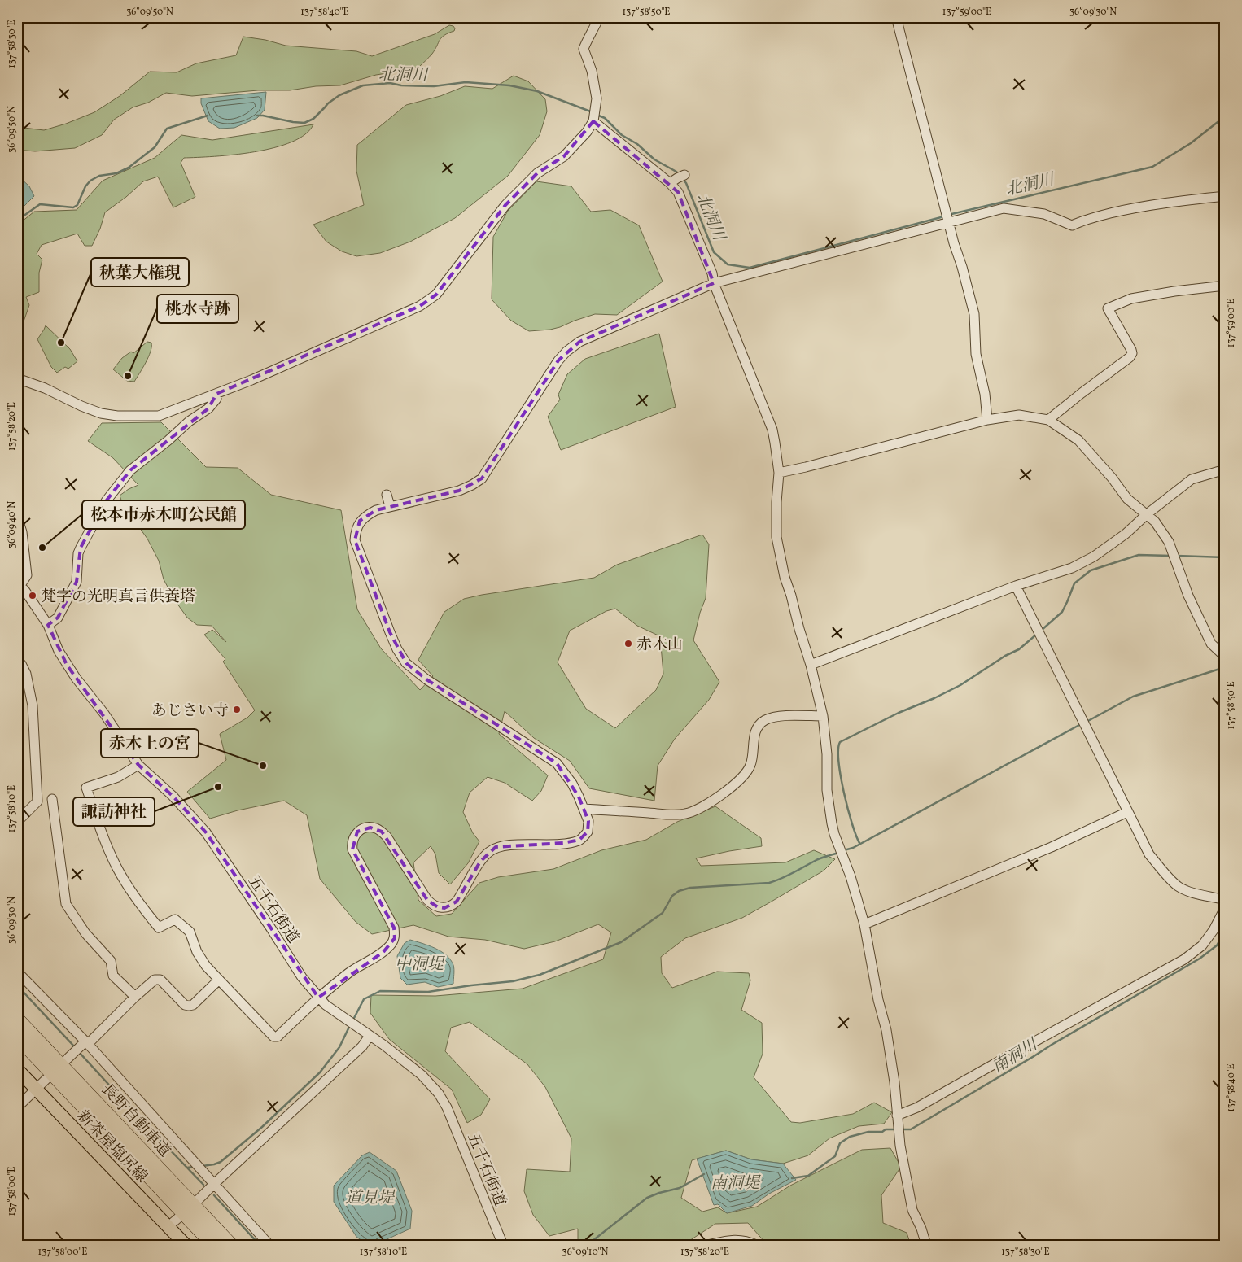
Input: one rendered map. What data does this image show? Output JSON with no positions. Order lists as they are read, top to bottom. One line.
{"streets":{"highway":["長野自動車道"],"main road":["新茶屋塩尻線"],"street":["五千石街道"]},"water":["北洞川","中洞堤","南洞川","南洞堤","道見堤"],"places":["秋葉大権現","桃水寺跡","松本市赤木町公民館","梵字の光明真言供養塔","赤木山","あじさい寺","赤木上の宮","諏訪神社"],"coordinates":["36°09'50\"N","137°58'40\"E","137°58'50\"E","137°59'00\"E","36°09'30\"N","137°58'30\"E","137°58'20\"E","36°09'40\"N","137°58'10\"E","137°58'00\"E","36°09'10\"N"]}
